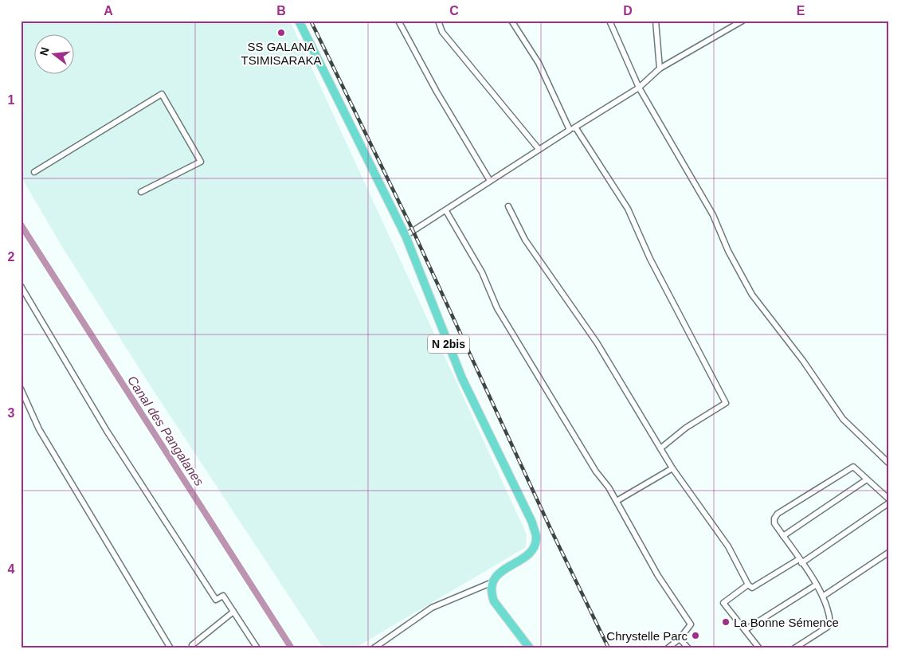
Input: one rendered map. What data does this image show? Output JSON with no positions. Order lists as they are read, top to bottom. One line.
{"streets":{"main road":["N 2bis"]},"water":["Canal des Pangalanes"],"places":["SS GALANA TSIMISARAKA","La Bonne Sémence","Chrystelle Parc"],"north":"left","grid":{"columns":["A","B","C","D","E"],"rows":["1","2","3","4"]}}
